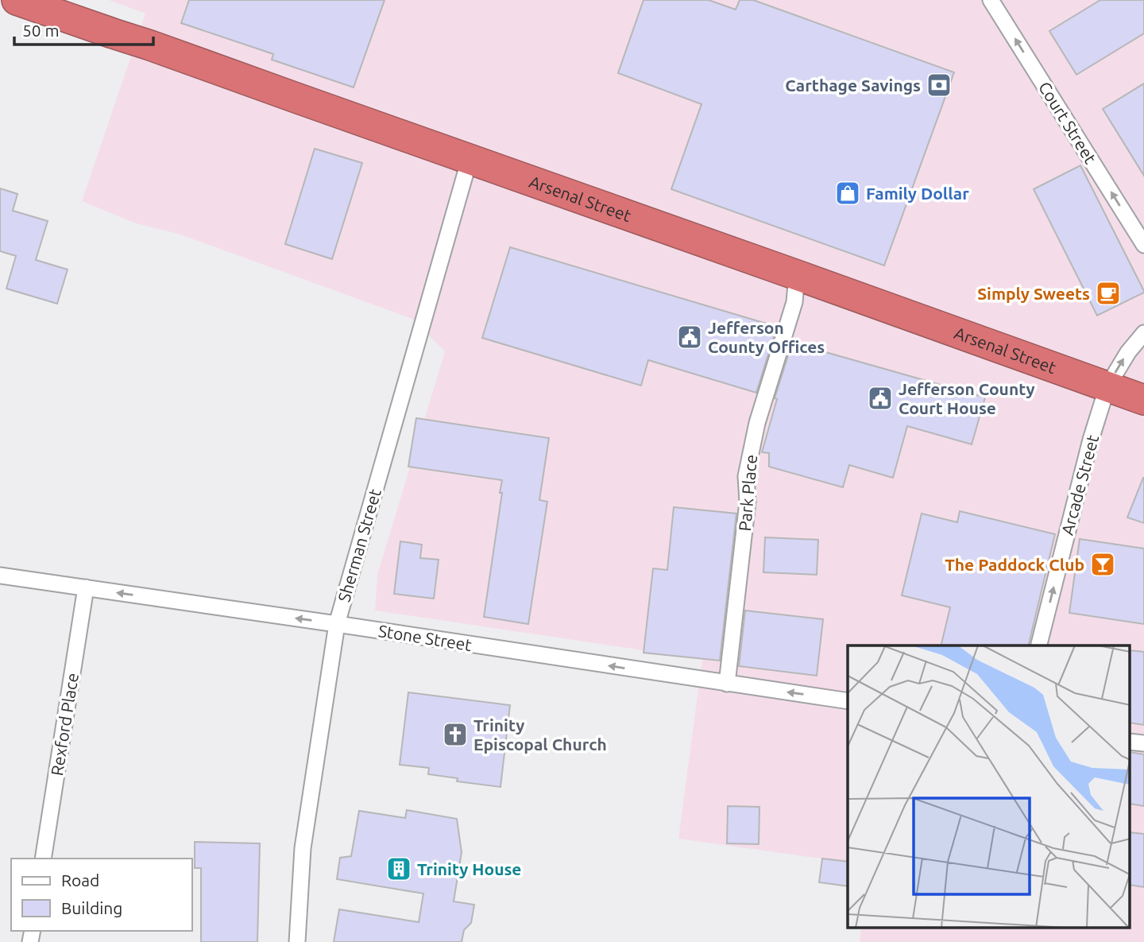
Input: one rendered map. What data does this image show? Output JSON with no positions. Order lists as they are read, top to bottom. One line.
{"streets":{"highway":["Arsenal Street"],"street":["Court Street","Arcade Street","Park Place","Sherman Street","Stone Street","Rexford Place"]},"crossings":[["Arsenal Street","Arcade Street"],["Arsenal Street","Park Place"],["Arsenal Street","Sherman Street"],["Park Place","Stone Street"],["Sherman Street","Stone Street"],["Stone Street","Rexford Place"]],"one_way":["Court Street","Arcade Street","Stone Street"],"places":{"bank":["Carthage Savings"],"shop":["Family Dollar"],"cafe":["Simply Sweets"],"public building":["Jefferson County Offices","Jefferson County Court House"],"bar":["The Paddock Club"],"church":["Trinity Episcopal Church"],"building":["Trinity House"]},"legend":["Road","Building"],"scale_bar":"50 m"}
